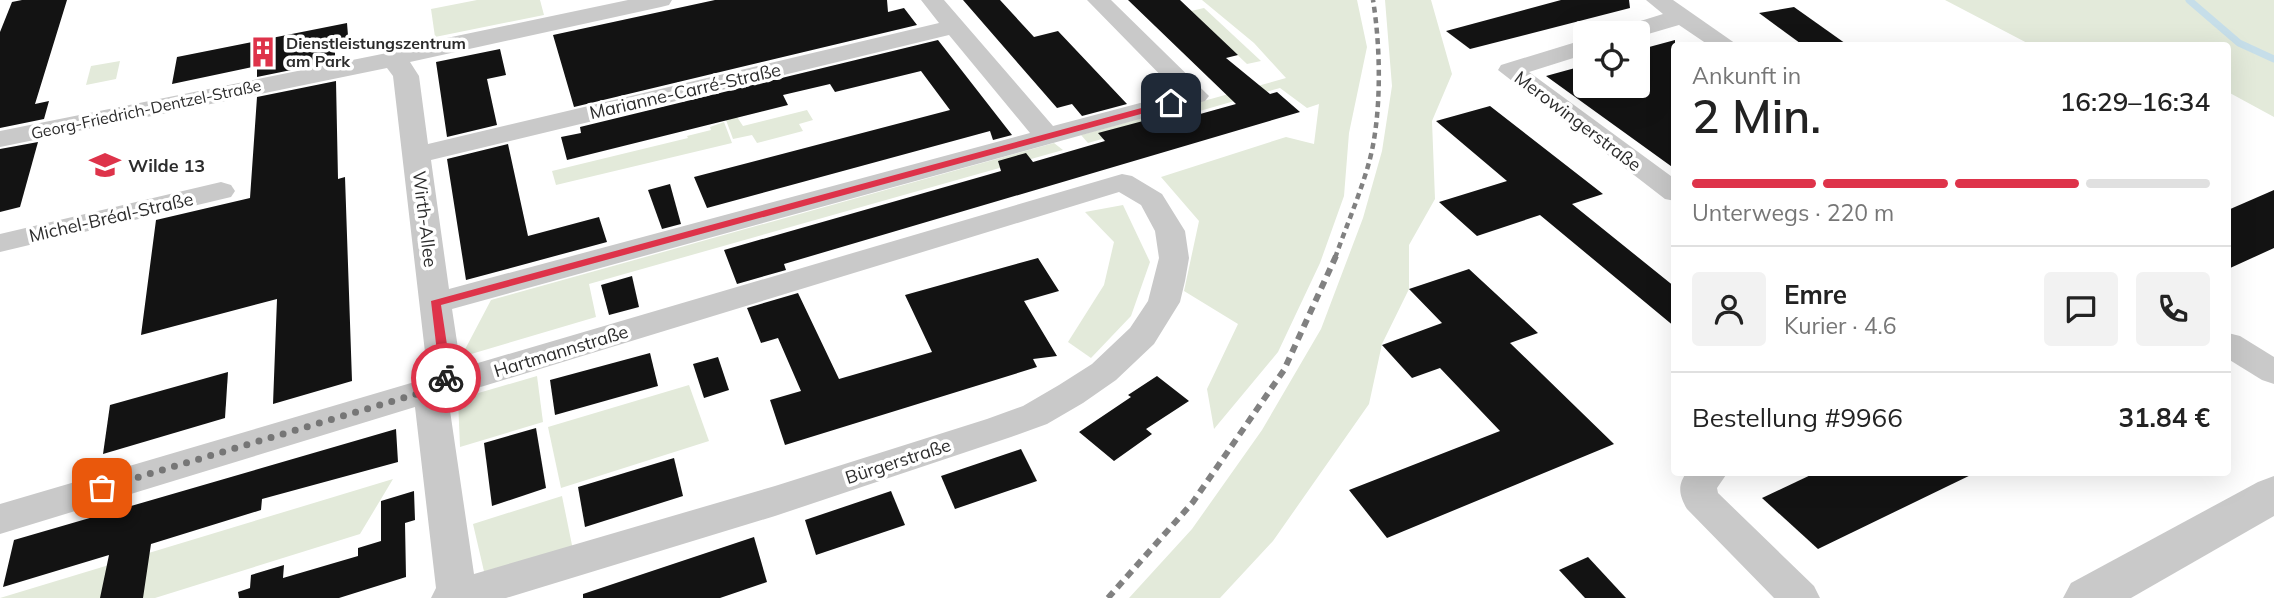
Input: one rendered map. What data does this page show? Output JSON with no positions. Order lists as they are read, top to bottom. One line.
{"streets":{"street":["Marianne-Carré-Straße","Georg-Friedrich-Dentzel-Straße","Merowingerstraße","Michel-Bréal-Straße","Wirth-Allee","Hartmannstraße","Bürgerstraße"]},"crossings":[["Marianne-Carré-Straße","Wirth-Allee"],["Georg-Friedrich-Dentzel-Straße","Wirth-Allee"],["Wirth-Allee","Hartmannstraße"],["Wirth-Allee","Bürgerstraße"],["Hartmannstraße","Bürgerstraße"]],"places":{"building":["Dienstleistungszentrum am Park"],"school or university":["Wilde 13"]},"page":{"heading":["2 Min.","Ankunft in","16:29–16:34"],"panel":["Emre","Kurier · 4.6","Bestellung #9966","31.84 €"],"bar":"Unterwegs · 220 m"}}
